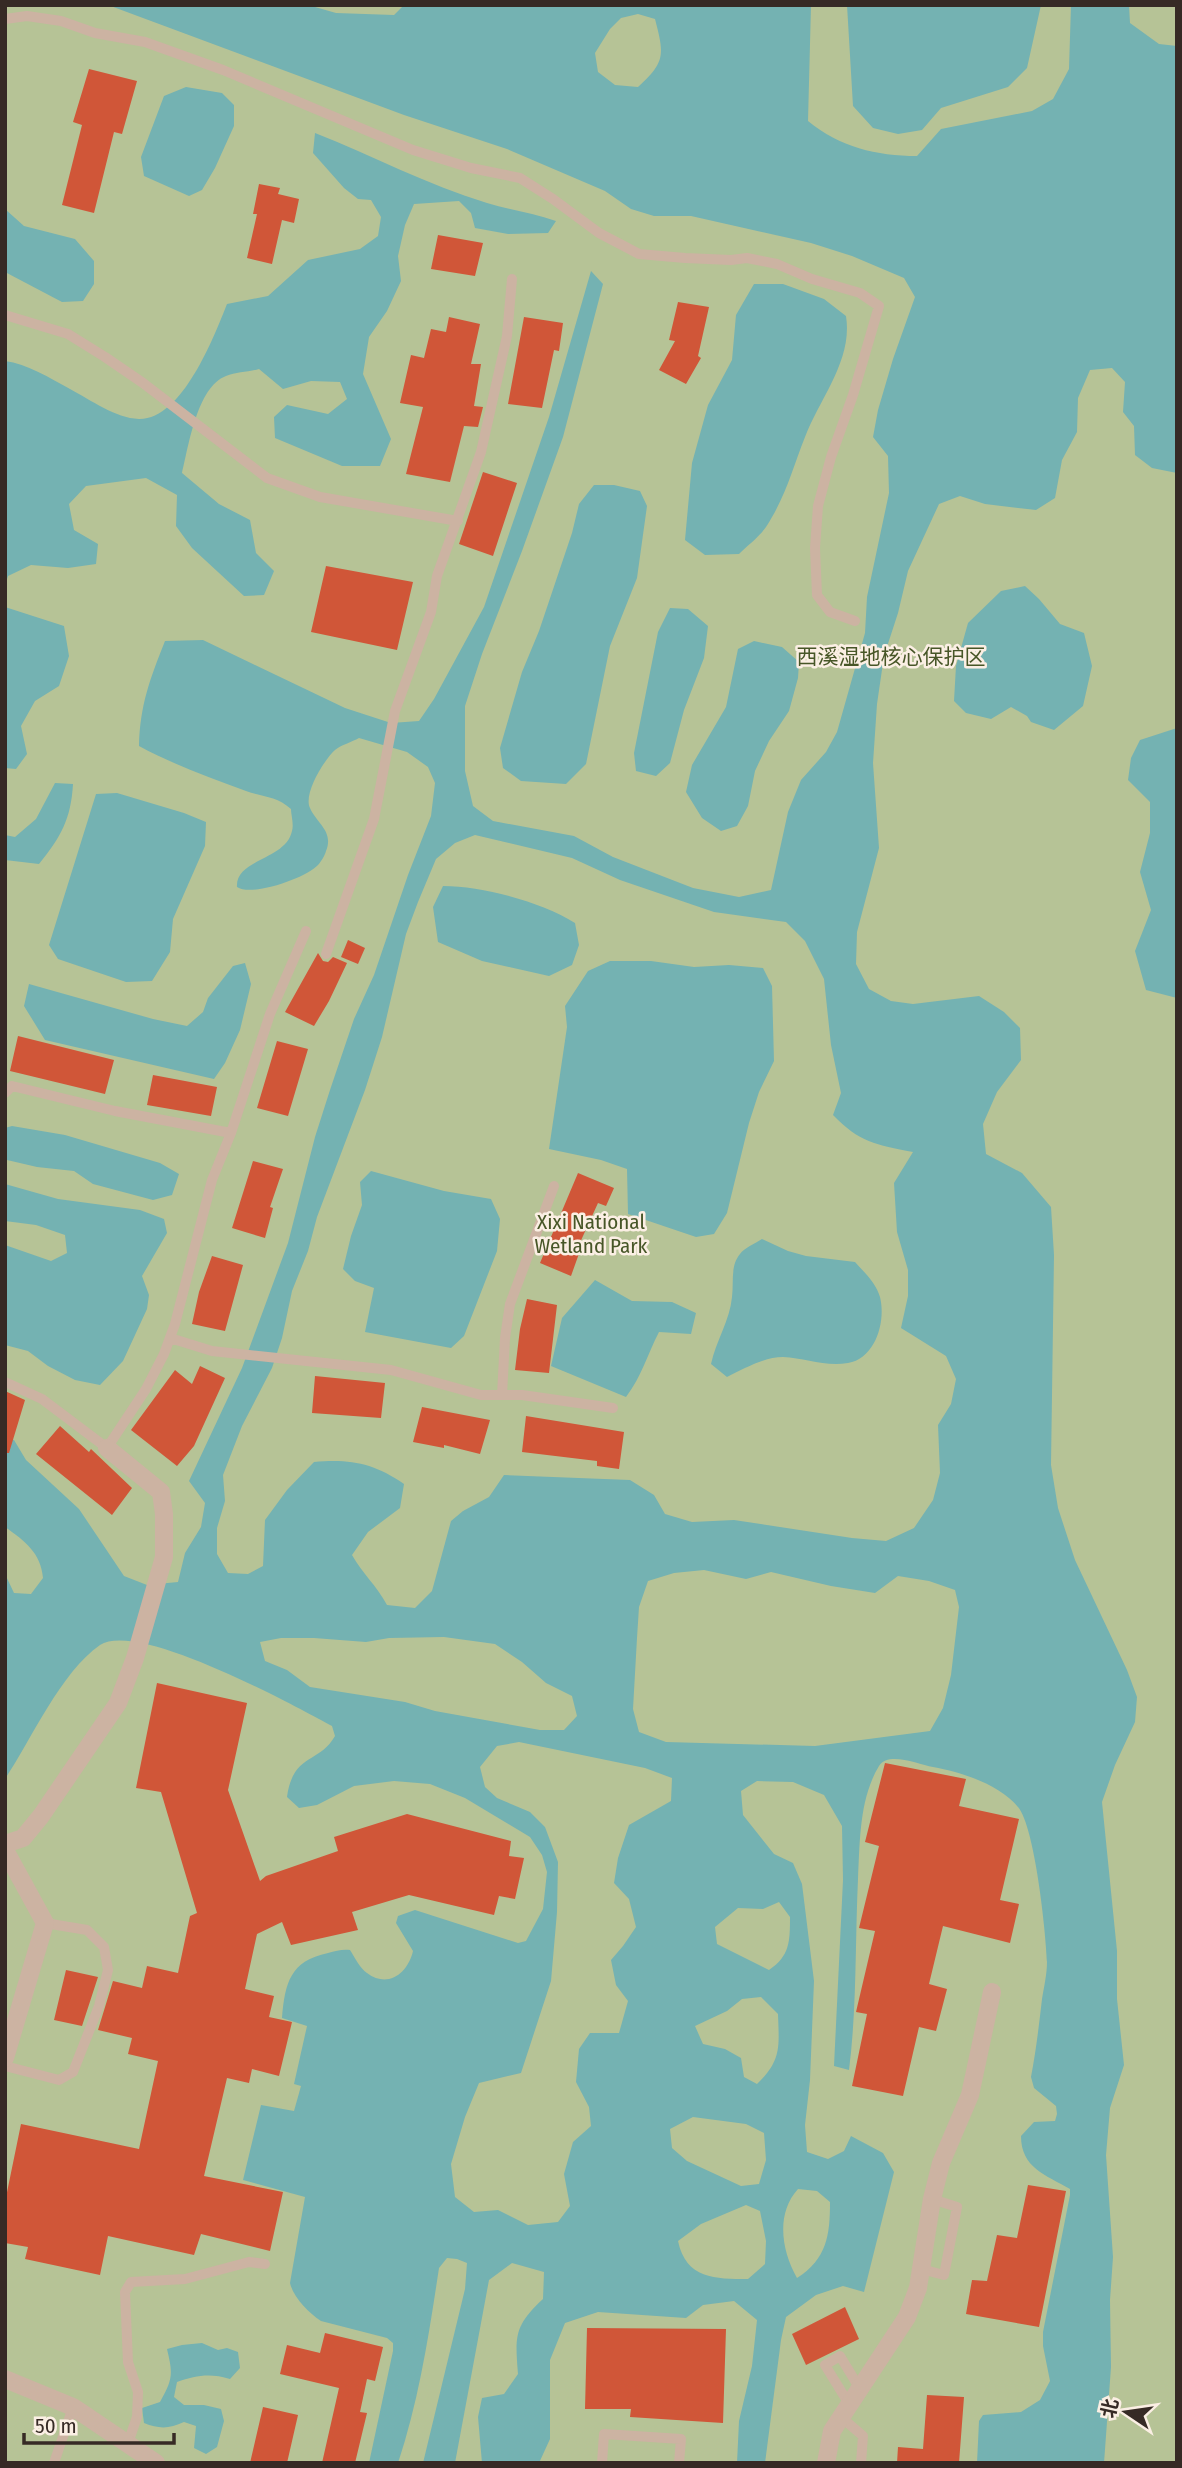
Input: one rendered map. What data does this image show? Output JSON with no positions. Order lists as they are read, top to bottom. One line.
{"parks":["西溪湿地核心保护区","Xixi National Wetland Park"],"scale_bar":"50 m","north":"left"}
